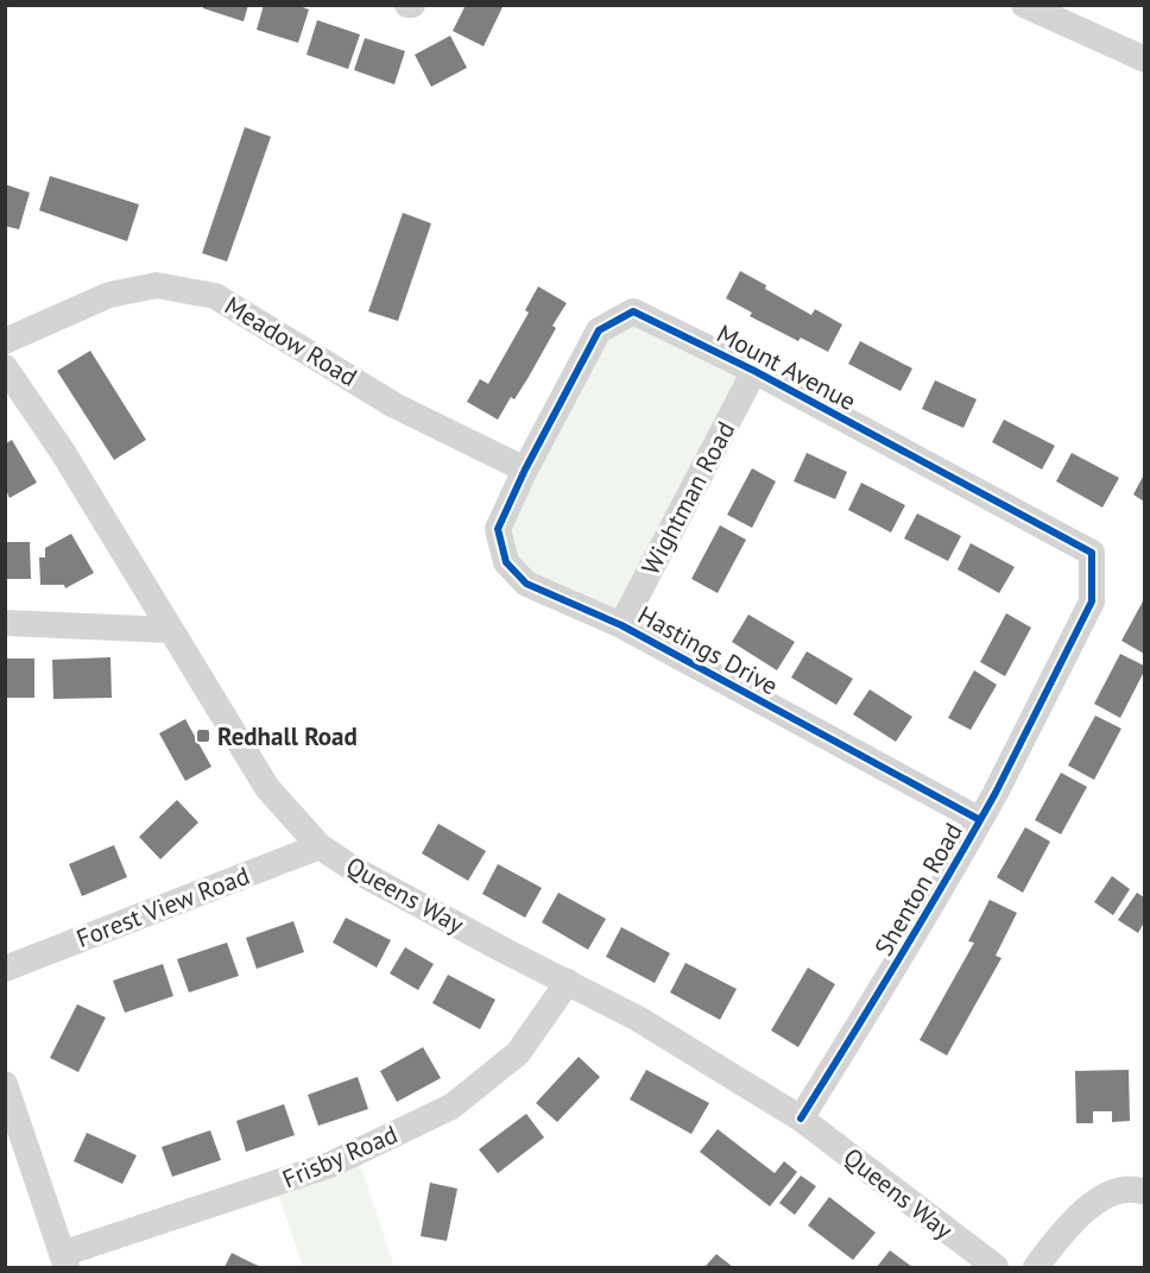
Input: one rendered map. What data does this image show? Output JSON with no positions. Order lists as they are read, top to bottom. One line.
{"streets":{"street":["Meadow Road","Mount Avenue","Wightman Road","Hastings Drive","Shenton Road","Queens Way","Forest View Road","Frisby Road"]},"crossings":[["Meadow Road","Mount Avenue"],["Meadow Road","Hastings Drive"],["Mount Avenue","Wightman Road"],["Mount Avenue","Hastings Drive"],["Mount Avenue","Shenton Road"],["Wightman Road","Hastings Drive"],["Hastings Drive","Shenton Road"],["Shenton Road","Queens Way"],["Queens Way","Forest View Road"],["Queens Way","Frisby Road"]],"places":{"transit":["Redhall Road"]}}
